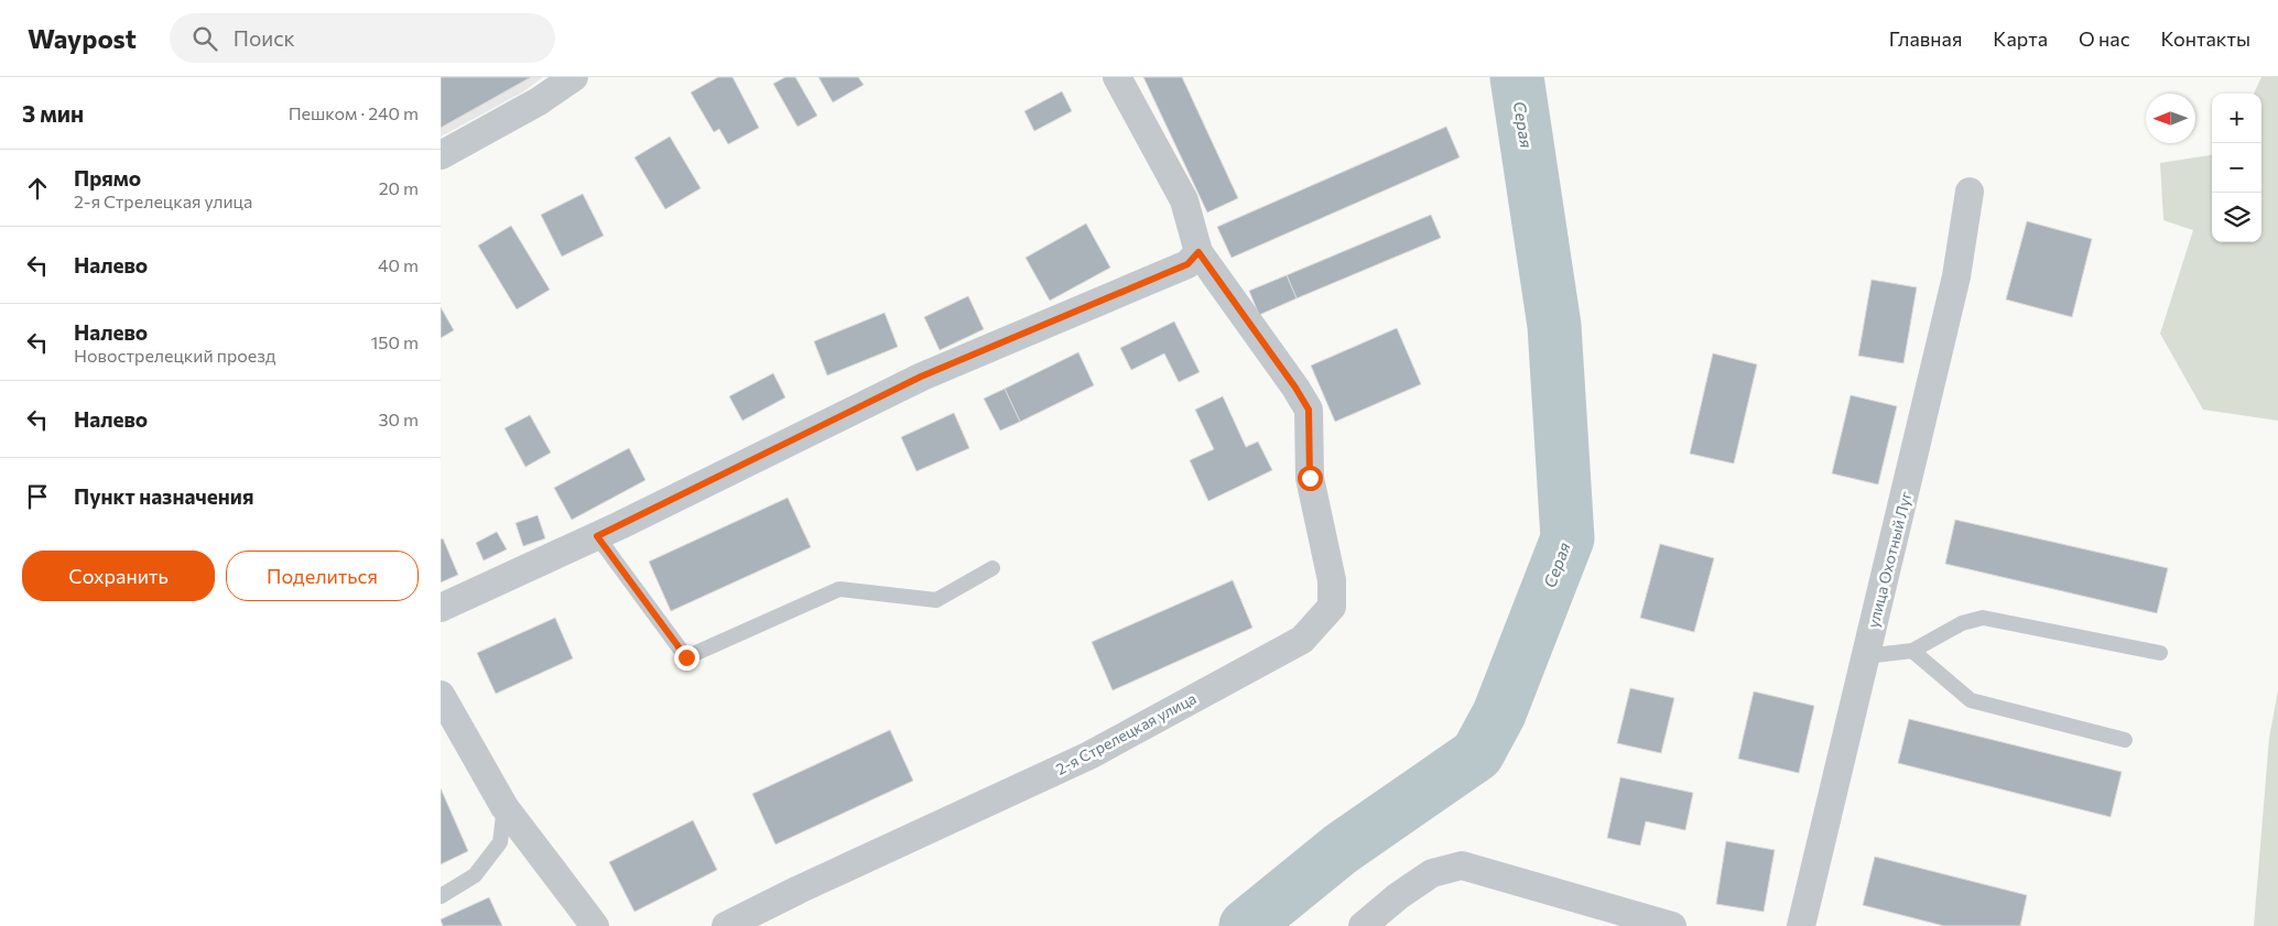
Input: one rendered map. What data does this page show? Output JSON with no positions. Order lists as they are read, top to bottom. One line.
{"streets":{"street":["улица Охотный Луг","2-я Стрелецкая улица"]},"water":["Серая"],"north":"left","page":{"header":"Waypost","search":"Поиск","nav":["Главная","Карта","О нас","Контакты"],"heading":["3 мин","Пешком · 240 m"],"map_buttons":["+","−"],"list":[["Прямо","2-я Стрелецкая улица","20 m"],["Налево","40 m"],["Налево","Новострелецкий проезд","150 m"],["Налево","30 m"],"Пункт назначения"],"buttons":["Сохранить","Поделиться"]}}
